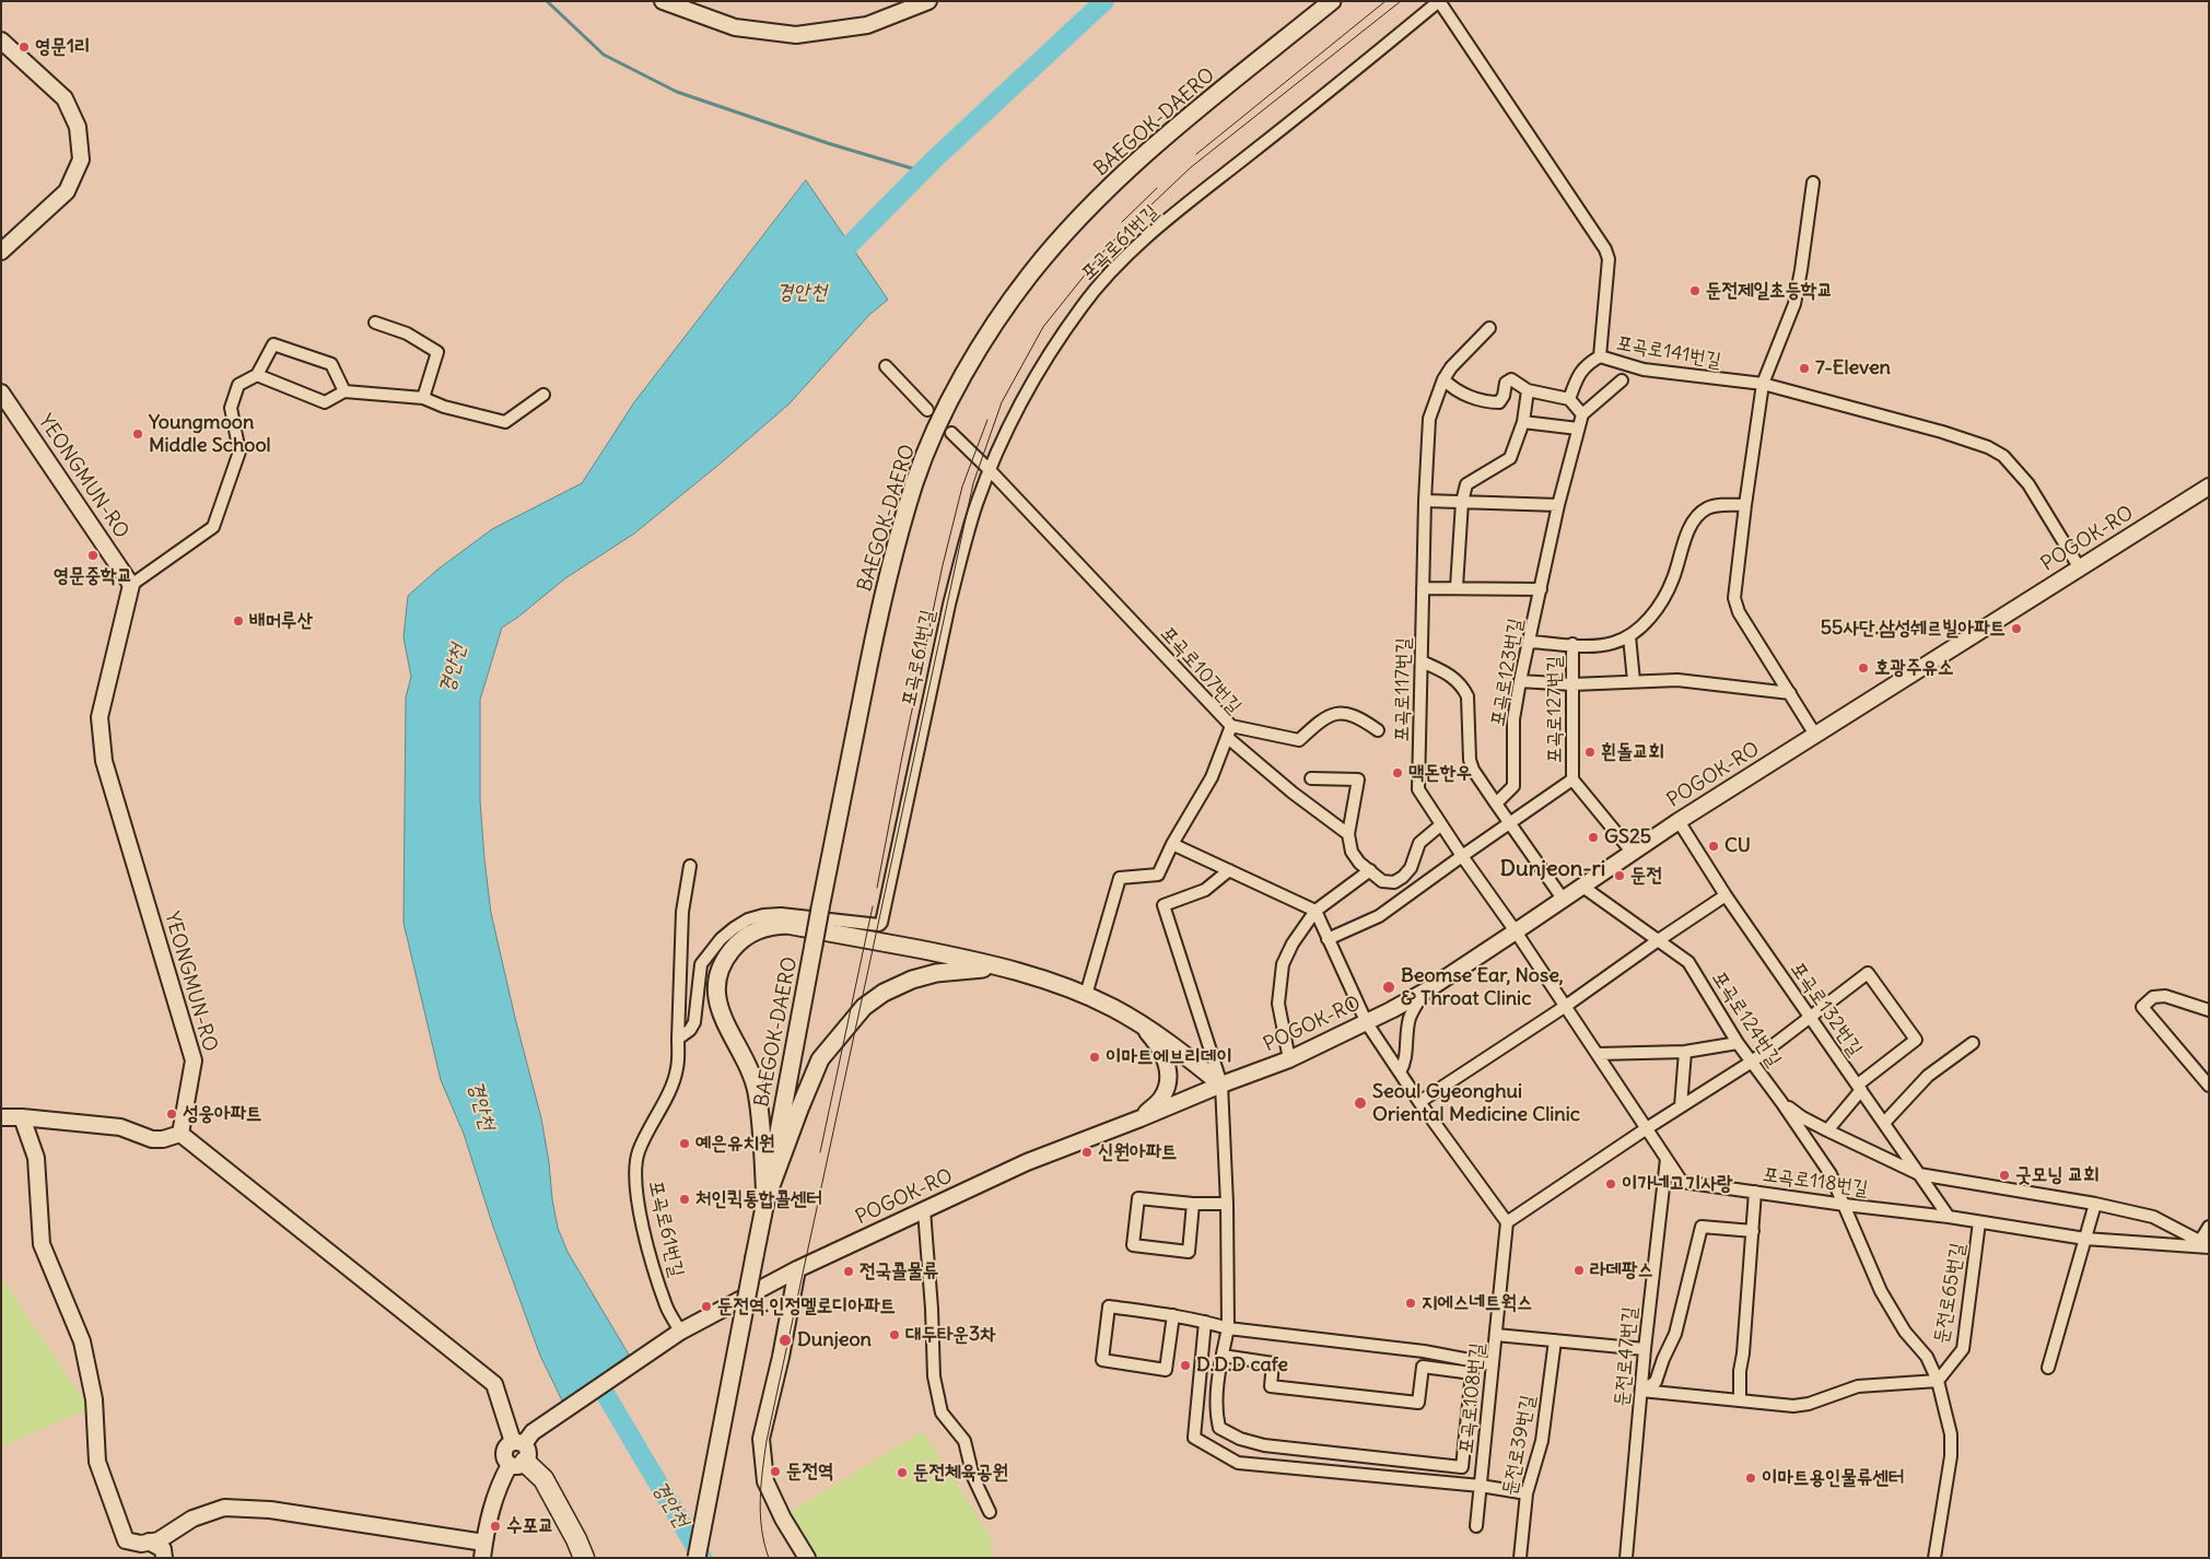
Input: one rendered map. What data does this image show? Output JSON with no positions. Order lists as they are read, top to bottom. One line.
{"streets":{"main road":["BAEGOK-DAERO"],"street":["포곡로61번길","포곡로141번길","YEONGMUN-RO","POGOK-RO","포곡로107번길","포곡로123번길","포곡로117번길","포곡로127번길","포곡로132번길","포곡로124번길","포곡로118번길","둔전로65번길","둔전로47번길","포곡로108번길","둔전로39번길"]},"crossings":[["포곡로61번길","포곡로141번길"],["포곡로61번길","POGOK-RO"],["포곡로61번길","포곡로107번길"],["포곡로141번길","POGOK-RO"],["POGOK-RO","포곡로117번길"],["POGOK-RO","포곡로127번길"],["POGOK-RO","포곡로132번길"],["POGOK-RO","포곡로124번길"],["POGOK-RO","포곡로118번길"],["포곡로117번길","포곡로118번길"],["포곡로132번길","포곡로118번길"],["포곡로124번길","포곡로118번길"],["포곡로124번길","둔전로65번길"],["포곡로118번길","둔전로65번길"],["포곡로118번길","둔전로47번길"]],"districts":["Dunjeon-ri"],"water":["경안천"],"places":["영문1리","둔전제일초등학교","7-Eleven","Youngmoon Middle School","영문중학교","배머루산","55사단.삼성쉐르빌아파트","호광주유소","흰돌교회","맥돈한우","GS25","CU","둔전","Beomse Ear, Nose, & Throat Clinic","이마트에브리데이","Seoul Gyeonghui Oriental Medicine Clinic","성웅아파트","예은유치원","신원아파트","굿모닝 교회","이가네고기사랑","처인퀵통합콜센터","라데팡스","전국콜물류","지에스네트웍스","둔전역.인정멜로디아파트","대두타운3차","Dunjeon","D.D.D cafe","둔전역","둔전체육공원","이마트용인물류센터","수포교"]}
